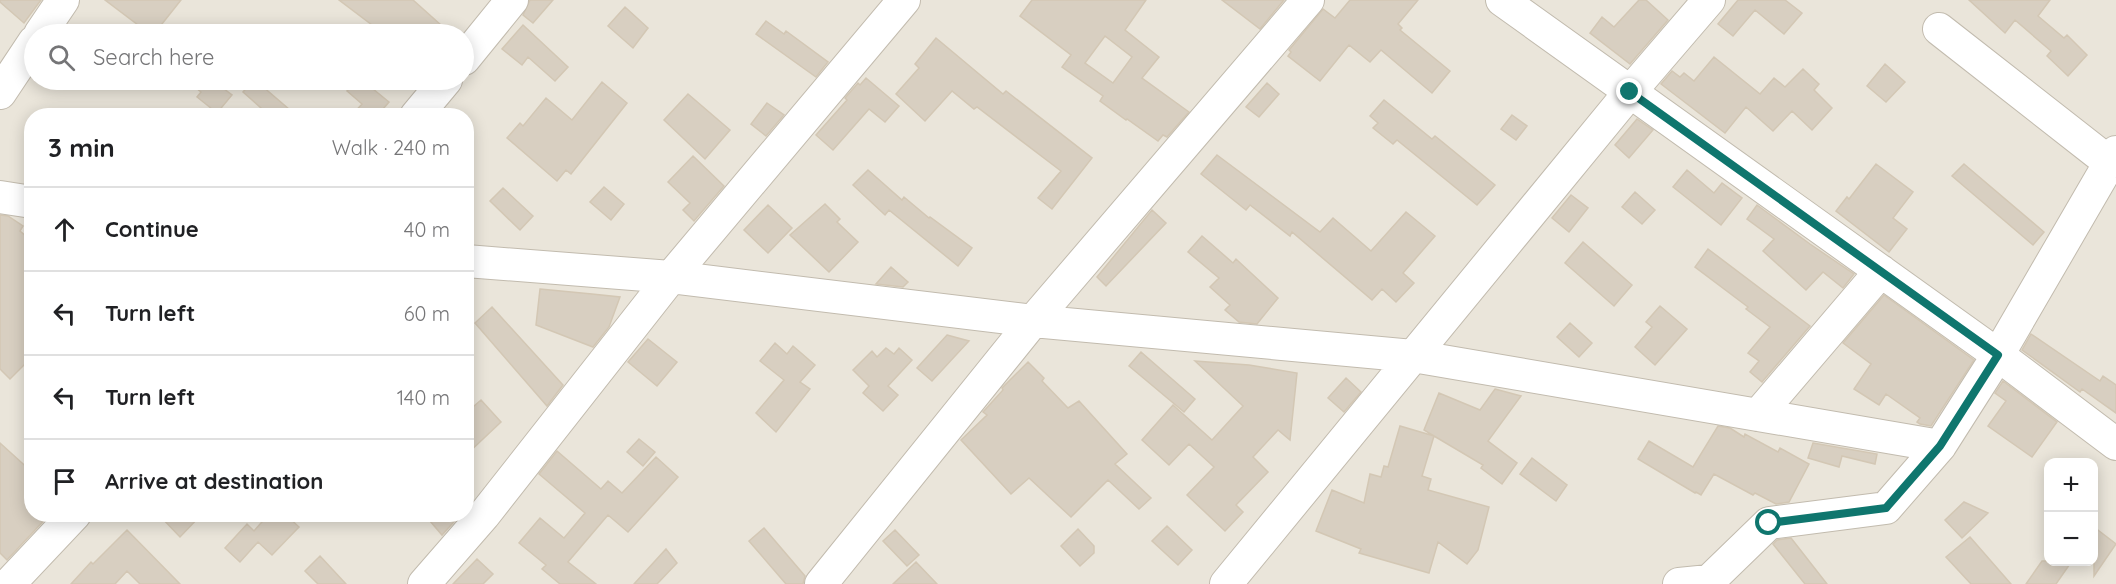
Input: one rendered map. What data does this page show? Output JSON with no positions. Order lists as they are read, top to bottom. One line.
{"page":{"search":"Search here","heading":["3 min","Walk · 240 m"],"list":[["Continue","40 m"],["Turn left","60 m"],["Turn left","140 m"],"Arrive at destination"],"map_buttons":["+","−"]}}
